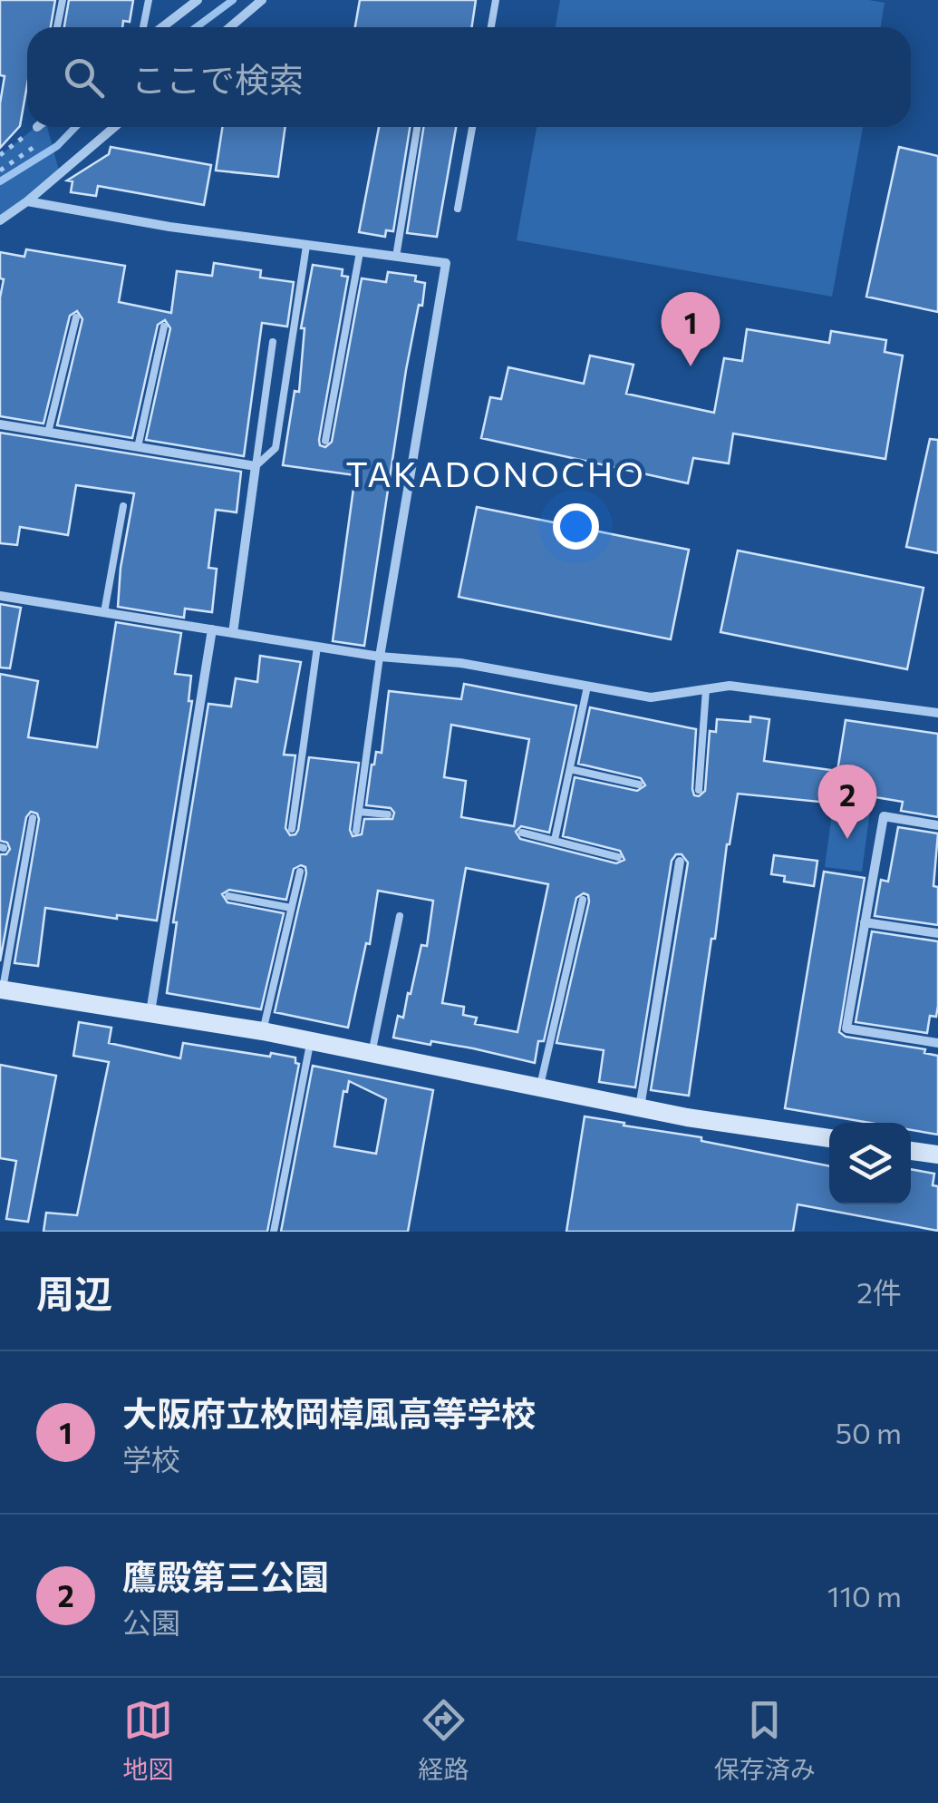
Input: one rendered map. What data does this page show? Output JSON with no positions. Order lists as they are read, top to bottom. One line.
{"districts":["TAKADONOCHO"],"page":{"search":"ここで検索","pins":["1","2"],"heading":["周辺","2件"],"list":[{"mark":"1","name":"大阪府立枚岡樟風高等学校","note":"学校","value":"50 m"},{"mark":"2","name":"鷹殿第三公園","note":"公園","value":"110 m"}],"nav":["地図","経路","保存済み"]}}
